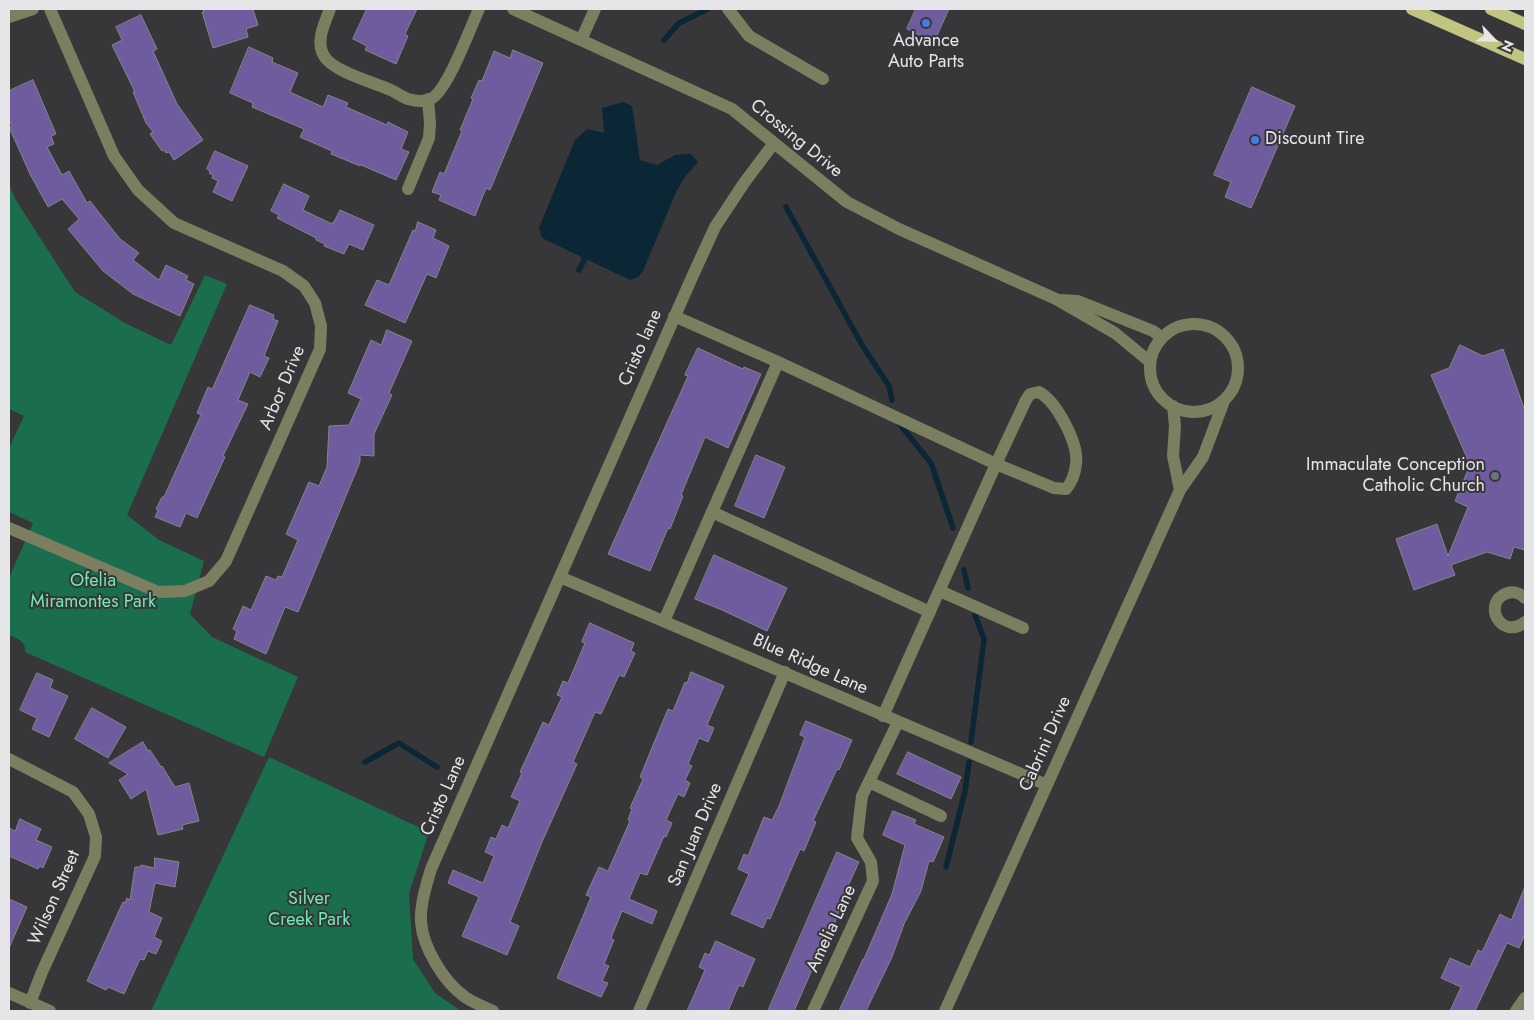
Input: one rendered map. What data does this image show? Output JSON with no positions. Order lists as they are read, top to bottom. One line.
{"streets":{"street":["Crossing Drive","Cristo lane","Arbor Drive","Blue Ridge Lane","Cabrini Drive","Cristo Lane","San Juan Drive","Wilson Street","Amelia Lane"]},"crossings":[["Crossing Drive","Cristo lane"],["Crossing Drive","Cabrini Drive"],["Cristo lane","Blue Ridge Lane"],["Cristo lane","Cristo Lane"],["Blue Ridge Lane","Cabrini Drive"],["Blue Ridge Lane","Cristo Lane"],["Blue Ridge Lane","San Juan Drive"],["Blue Ridge Lane","Amelia Lane"]],"parks":["Ofelia Miramontes Park","Silver Creek Park"],"places":["Advance Auto Parts","Discount Tire","Immaculate Conception Catholic Church"],"north":"bottom right"}
